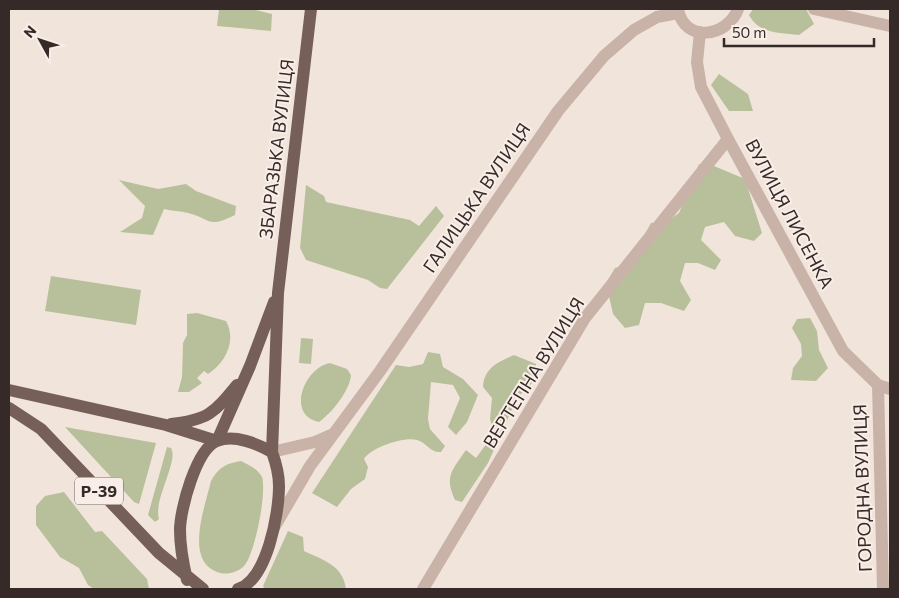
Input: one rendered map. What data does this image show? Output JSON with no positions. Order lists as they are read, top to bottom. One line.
{"streets":{"main road":["ЗБАРАЗЬКА ВУЛИЦЯ","Р-39"],"street":["ГАЛИЦЬКА ВУЛИЦЯ","ВУЛИЦЯ ЛИСЕНКА","ВЕРТЕПНА ВУЛИЦЯ","ГОРОДНА ВУЛИЦЯ"]},"crossings":[["ЗБАРАЗЬКА ВУЛИЦЯ","ГАЛИЦЬКА ВУЛИЦЯ"],["ЗБАРАЗЬКА ВУЛИЦЯ","Р-39"],["ГАЛИЦЬКА ВУЛИЦЯ","ВУЛИЦЯ ЛИСЕНКА"],["ВУЛИЦЯ ЛИСЕНКА","ВЕРТЕПНА ВУЛИЦЯ"],["ВУЛИЦЯ ЛИСЕНКА","ГОРОДНА ВУЛИЦЯ"]],"scale_bar":"50 m","north":"top left"}
